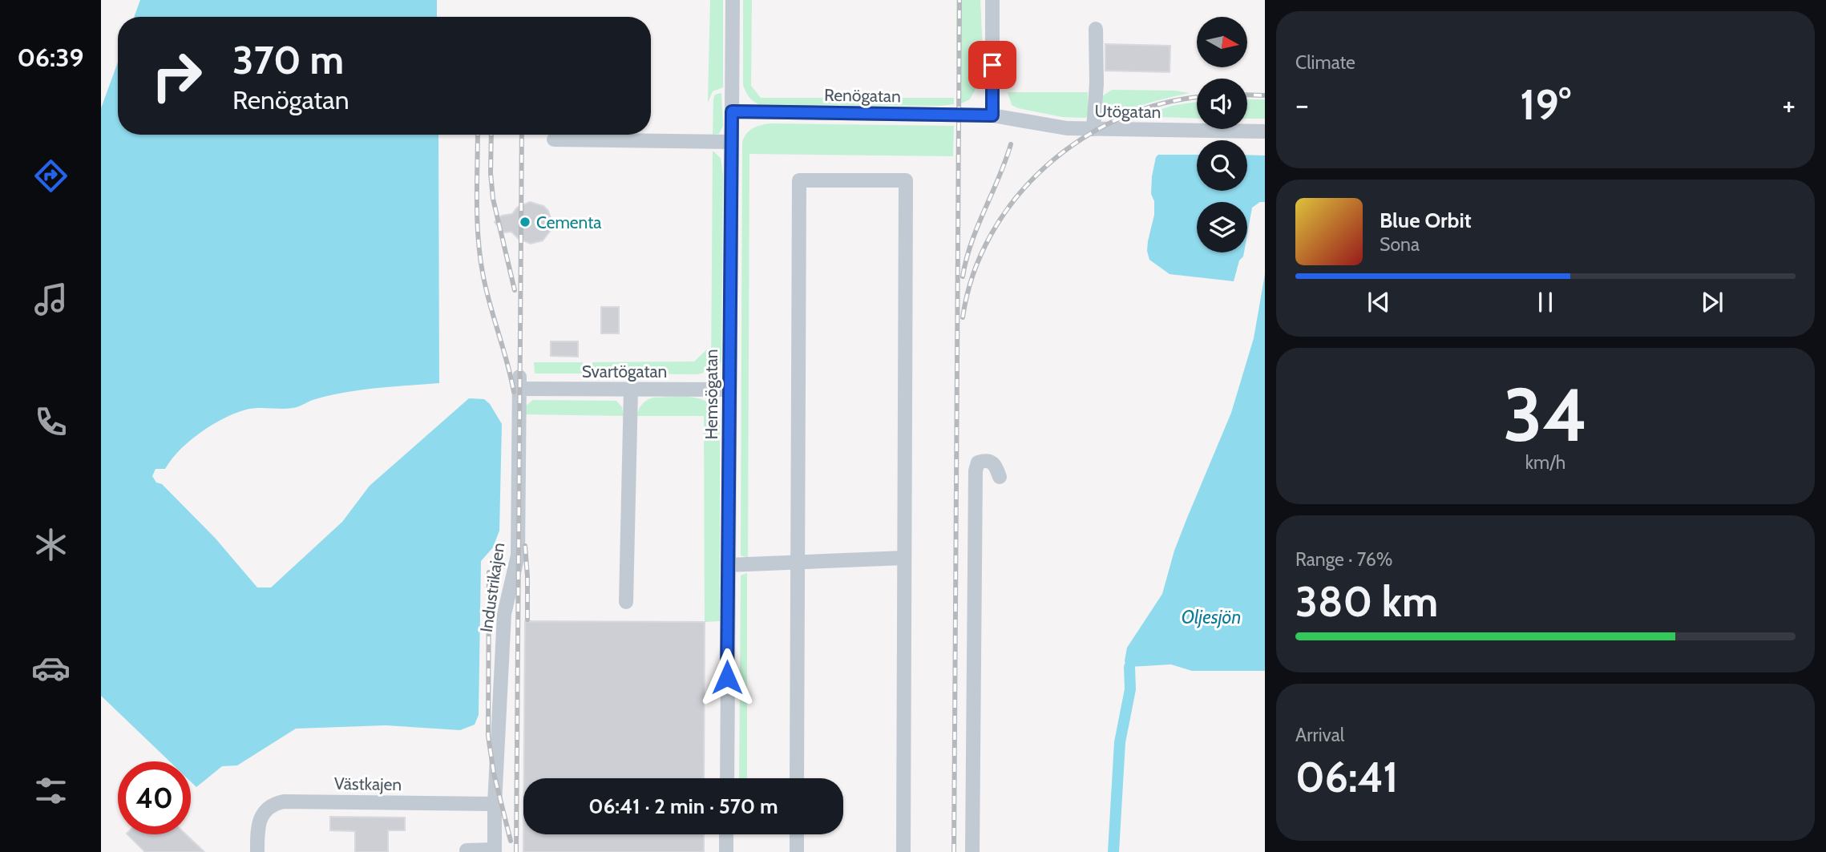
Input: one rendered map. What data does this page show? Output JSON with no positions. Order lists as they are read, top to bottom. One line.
{"streets":{"street":["Renögatan","Utögatan","Svartögatan","Hemsögatan","Industrikajen","Västkajen"]},"crossings":[["Renögatan","Utögatan"],["Renögatan","Hemsögatan"],["Svartögatan","Hemsögatan"],["Svartögatan","Industrikajen"],["Industrikajen","Västkajen"]],"water":["Oljesjön"],"places":["Cementa"],"north":"right","page":{"tabs":"06:39","tile":["Climate",["34","km/h"],["Range · 76%","380 km"],["Arrival","06:41"]],"turn":["370 m","Renögatan"],"heat":["−","19°","+"],"song":["Blue Orbit","Sona"],"limit":"40","trip":"06:41 · 2 min · 570 m"}}
